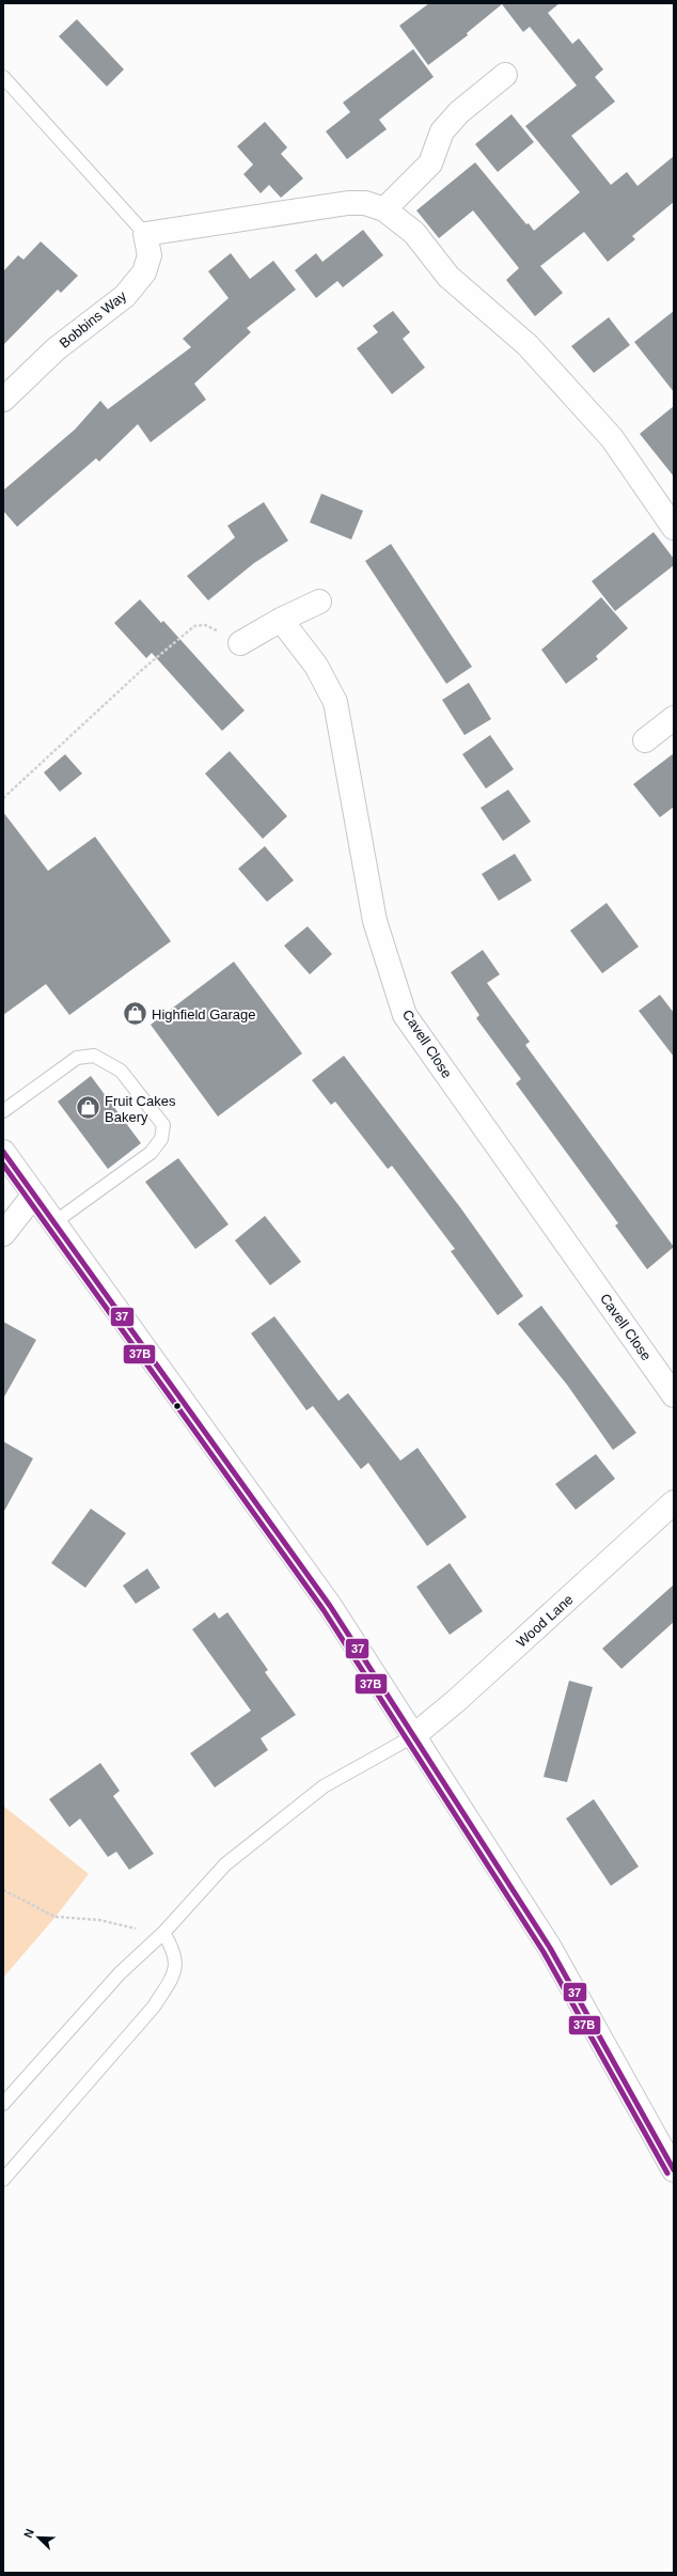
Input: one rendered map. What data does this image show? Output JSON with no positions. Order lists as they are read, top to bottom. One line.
{"streets":{"street":["Bobbins Way","Cavell Close","Wood Lane"]},"places":{"shop":["Highfield Garage","Fruit Cakes Bakery"]},"lines":["transit line 37","transit line 37B"],"north":"top left"}
